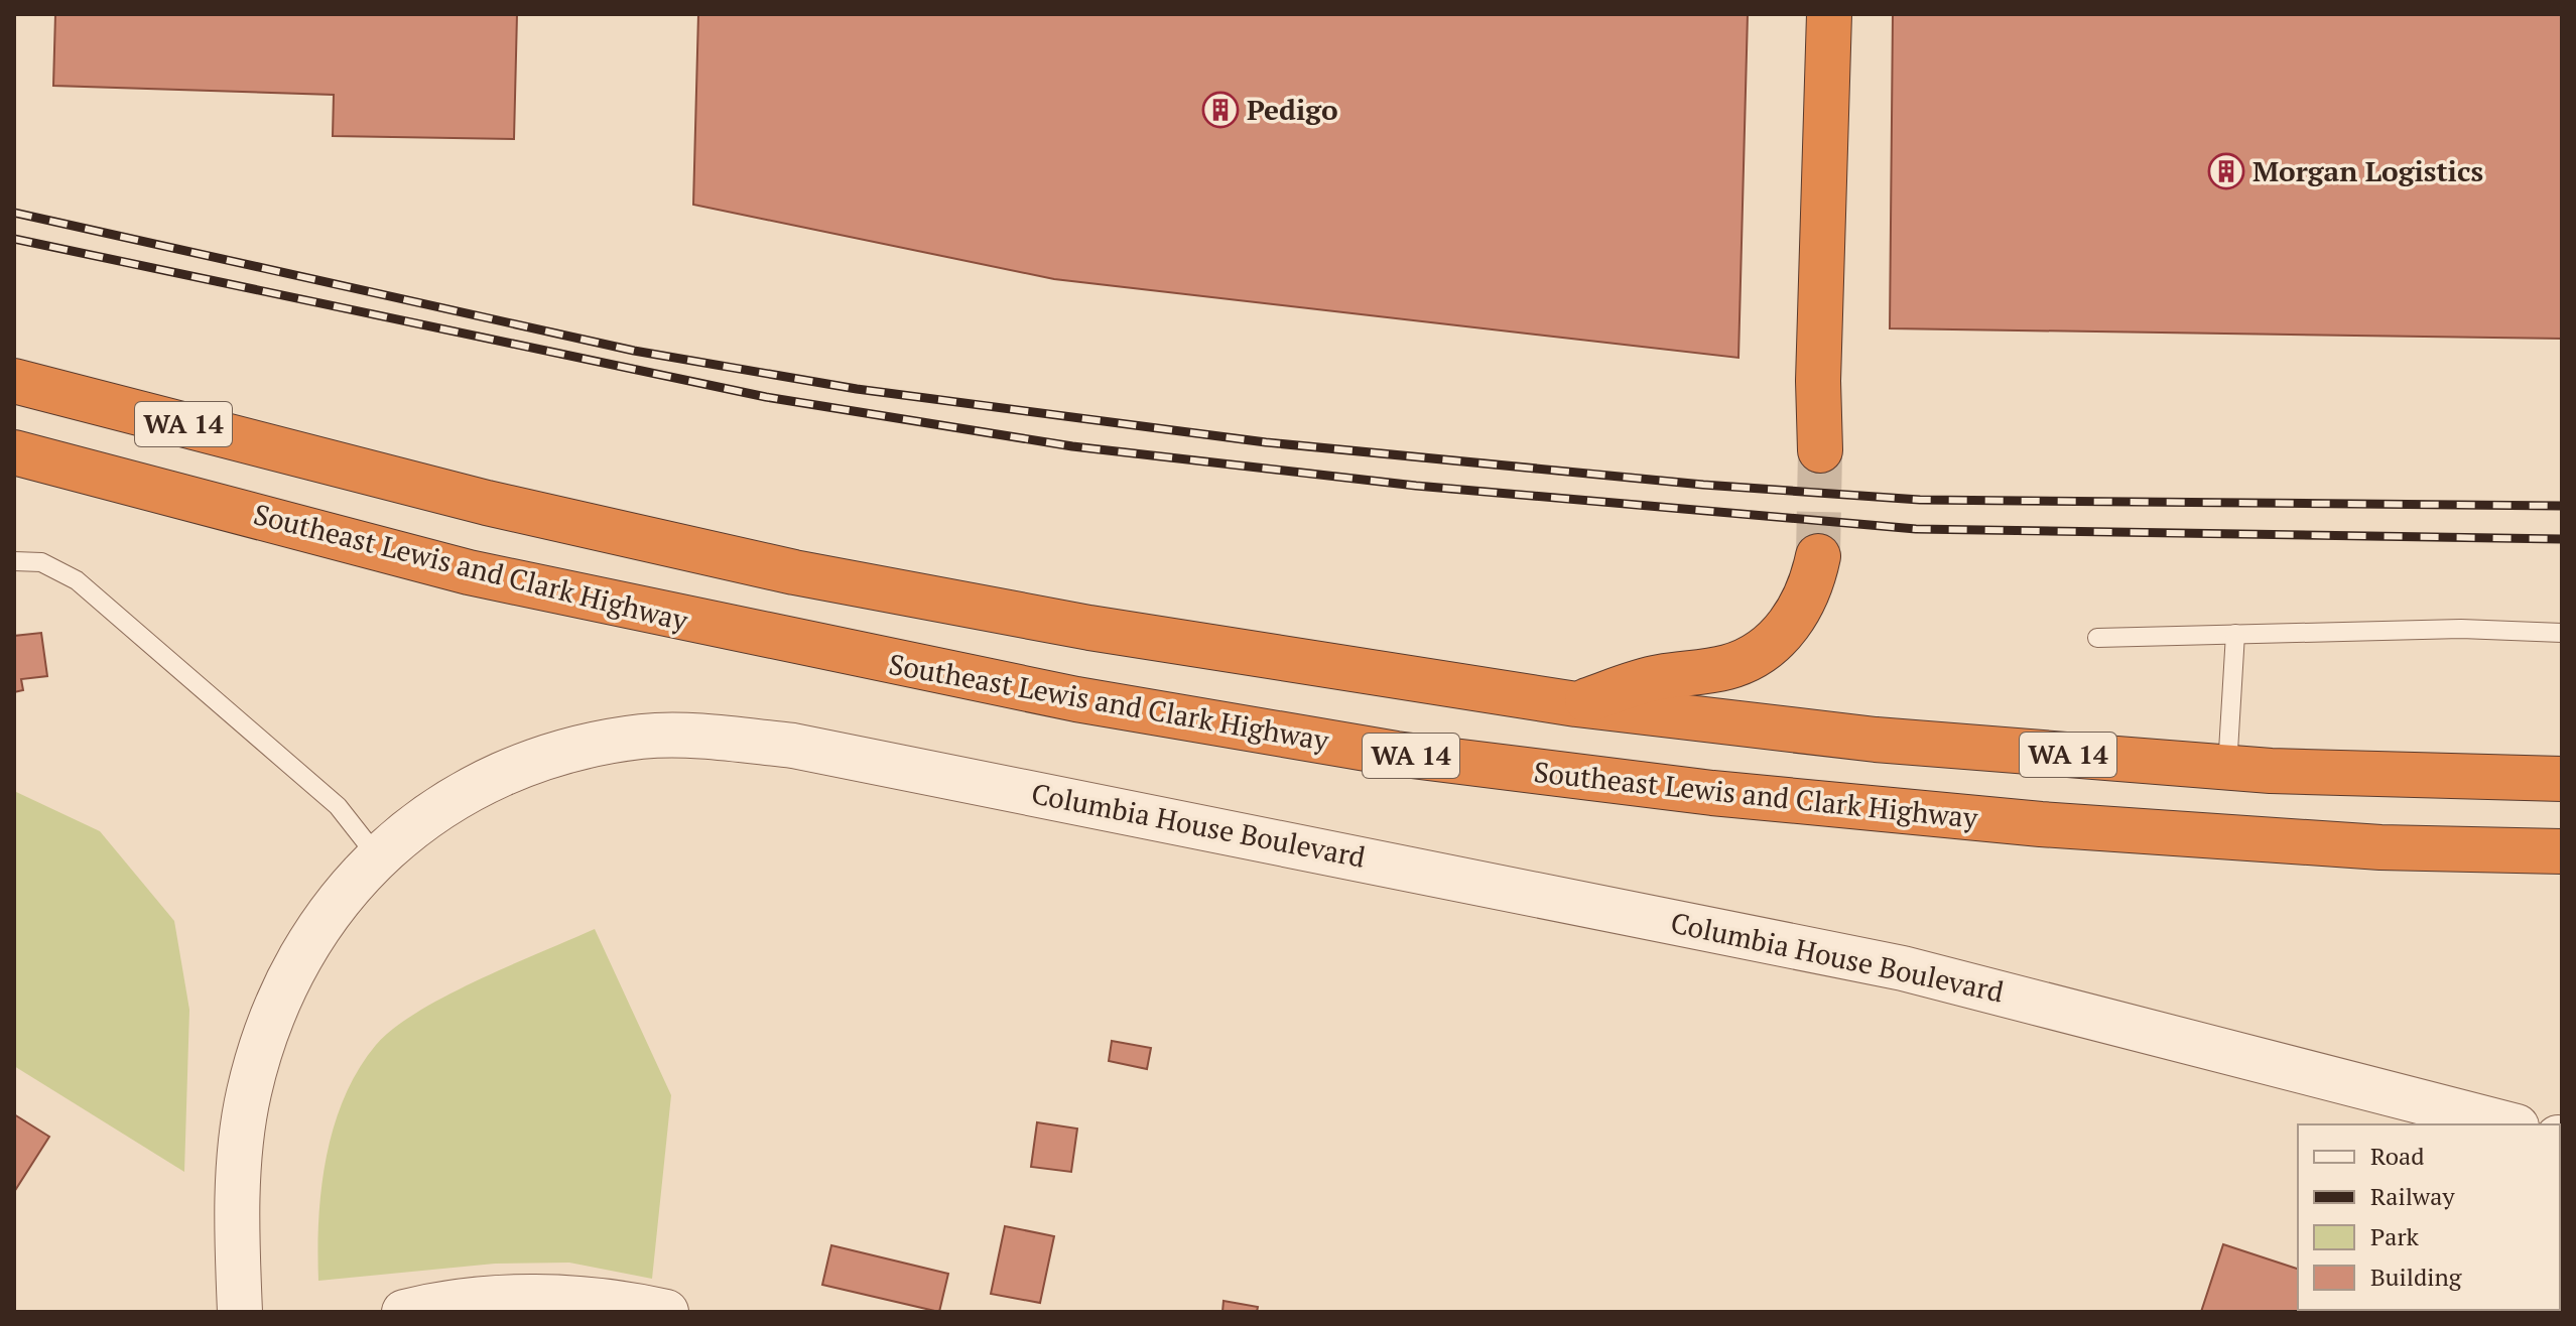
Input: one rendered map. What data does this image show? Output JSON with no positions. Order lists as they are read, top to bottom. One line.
{"streets":{"highway":["WA 14","Southeast Lewis and Clark Highway"],"street":["Columbia House Boulevard"]},"places":{"building":["Pedigo","Morgan Logistics"]},"legend":["Road","Railway","Park","Building"]}
